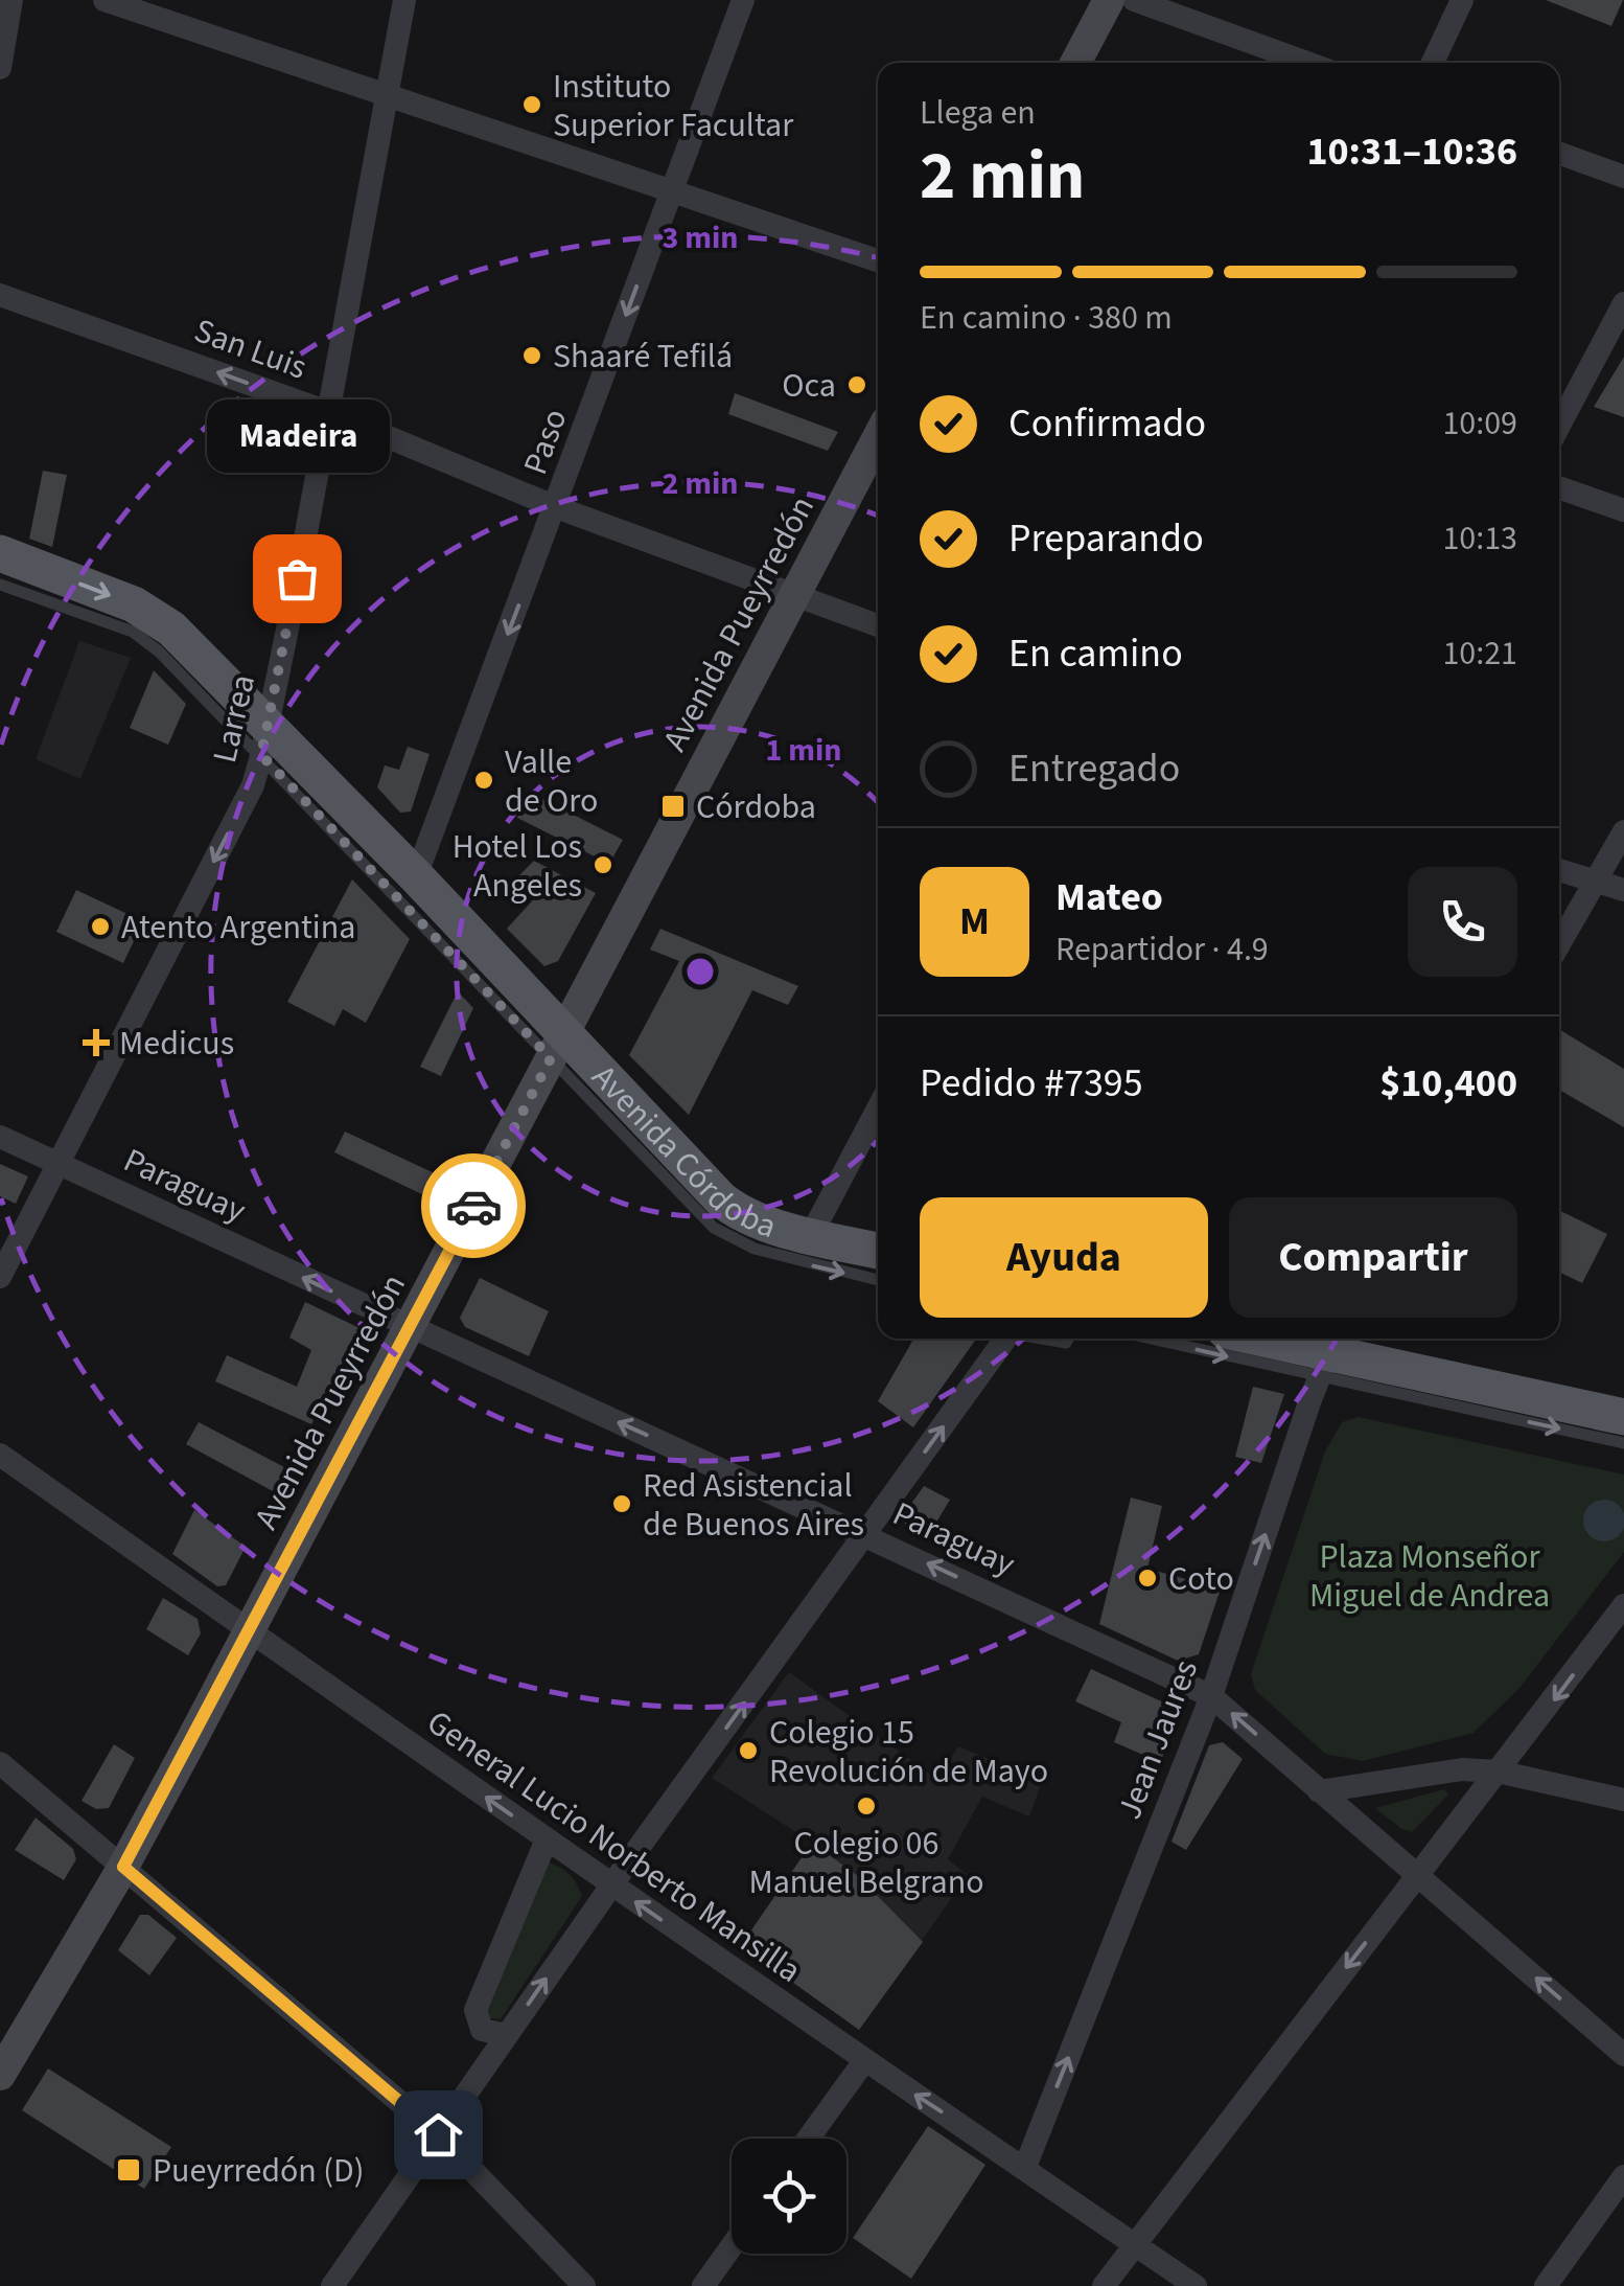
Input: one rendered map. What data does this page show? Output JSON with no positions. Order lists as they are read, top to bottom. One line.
{"streets":{"main road":["Avenida Pueyrredón","Avenida Córdoba"],"street":["San Luis","Paso","Larrea","Paraguay","Jean Jaures","General Lucio Norberto Mansilla"]},"crossings":[["San Luis","Paso"],["San Luis","Avenida Pueyrredón"],["San Luis","Larrea"],["Paso","Avenida Córdoba"],["Avenida Pueyrredón","Avenida Córdoba"],["Avenida Pueyrredón","Paraguay"],["Avenida Pueyrredón","General Lucio Norberto Mansilla"],["Larrea","Avenida Córdoba"],["Larrea","Paraguay"],["Paraguay","Jean Jaures"],["Jean Jaures","General Lucio Norberto Mansilla"]],"one_way":["San Luis","Paso","Paraguay","General Lucio Norberto Mansilla"],"parks":["Plaza Monseñor Miguel de Andrea"],"places":{"other":["Instituto Superior Facultar","Shaaré Tefilá","Oca","Madeira","Valle de Oro","Hotel Los Angeles","Atento Argentina","Red Asistencial de Buenos Aires","Coto","Colegio 15 Revolución de Mayo","Colegio 06 Manuel Belgrano"],"transit":["Córdoba","Pueyrredón (D)"],"health":["Medicus"]},"page":{"heading":["2 min","Llega en","10:31–10:36"],"panel":["Mateo","Repartidor · 4.9","Pedido #7395","$10,400"],"bar":"En camino · 380 m","list":[["Confirmado","10:09"],["Preparando","10:13"],["En camino","10:21"],"Entregado"],"bubble":"Madeira","round":"M","buttons":["Ayuda","Compartir"]},"rings":["3 min","2 min","1 min"]}
